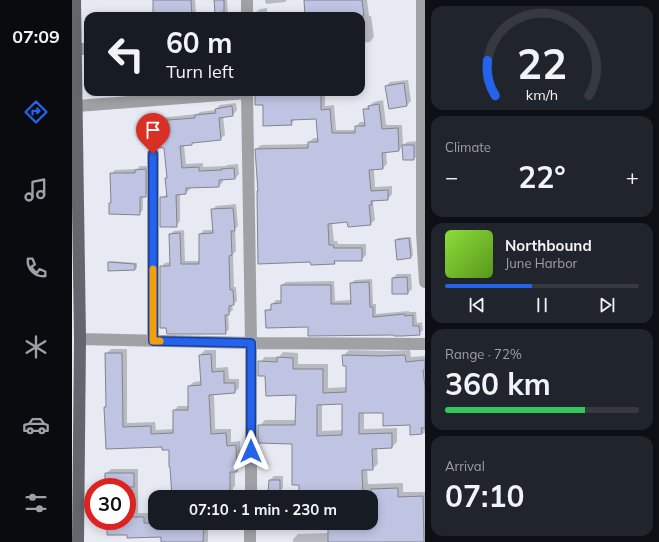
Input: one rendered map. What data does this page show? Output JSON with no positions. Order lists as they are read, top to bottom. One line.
{"page":{"tabs":"07:09","turn":["60 m","Turn left"],"tile":["Climate",["Range · 72%","360 km"],["Arrival","07:10"]],"heat":["−","22°","+"],"song":["Northbound","June Harbor"],"limit":"30","trip":"07:10 · 1 min · 230 m","gauge":["22","km/h"]}}
